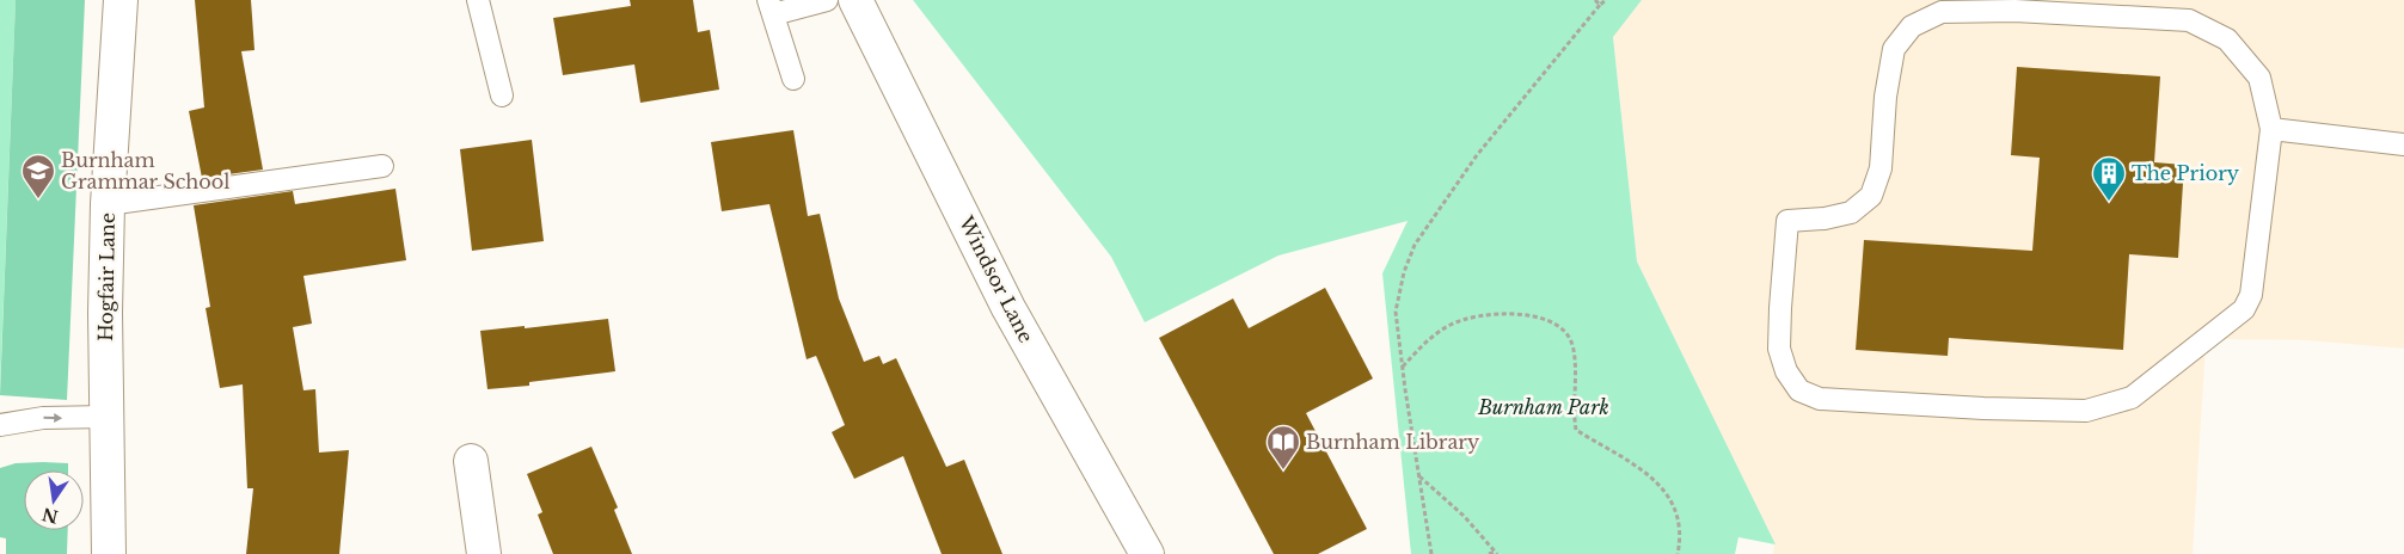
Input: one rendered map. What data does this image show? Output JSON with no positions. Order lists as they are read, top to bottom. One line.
{"streets":{"street":["Hogfair Lane","Windsor Lane"]},"parks":["Burnham Park"],"places":{"school or university":["Burnham Grammar School"],"building":["The Priory"],"library":["Burnham Library"]},"north":"bottom"}
